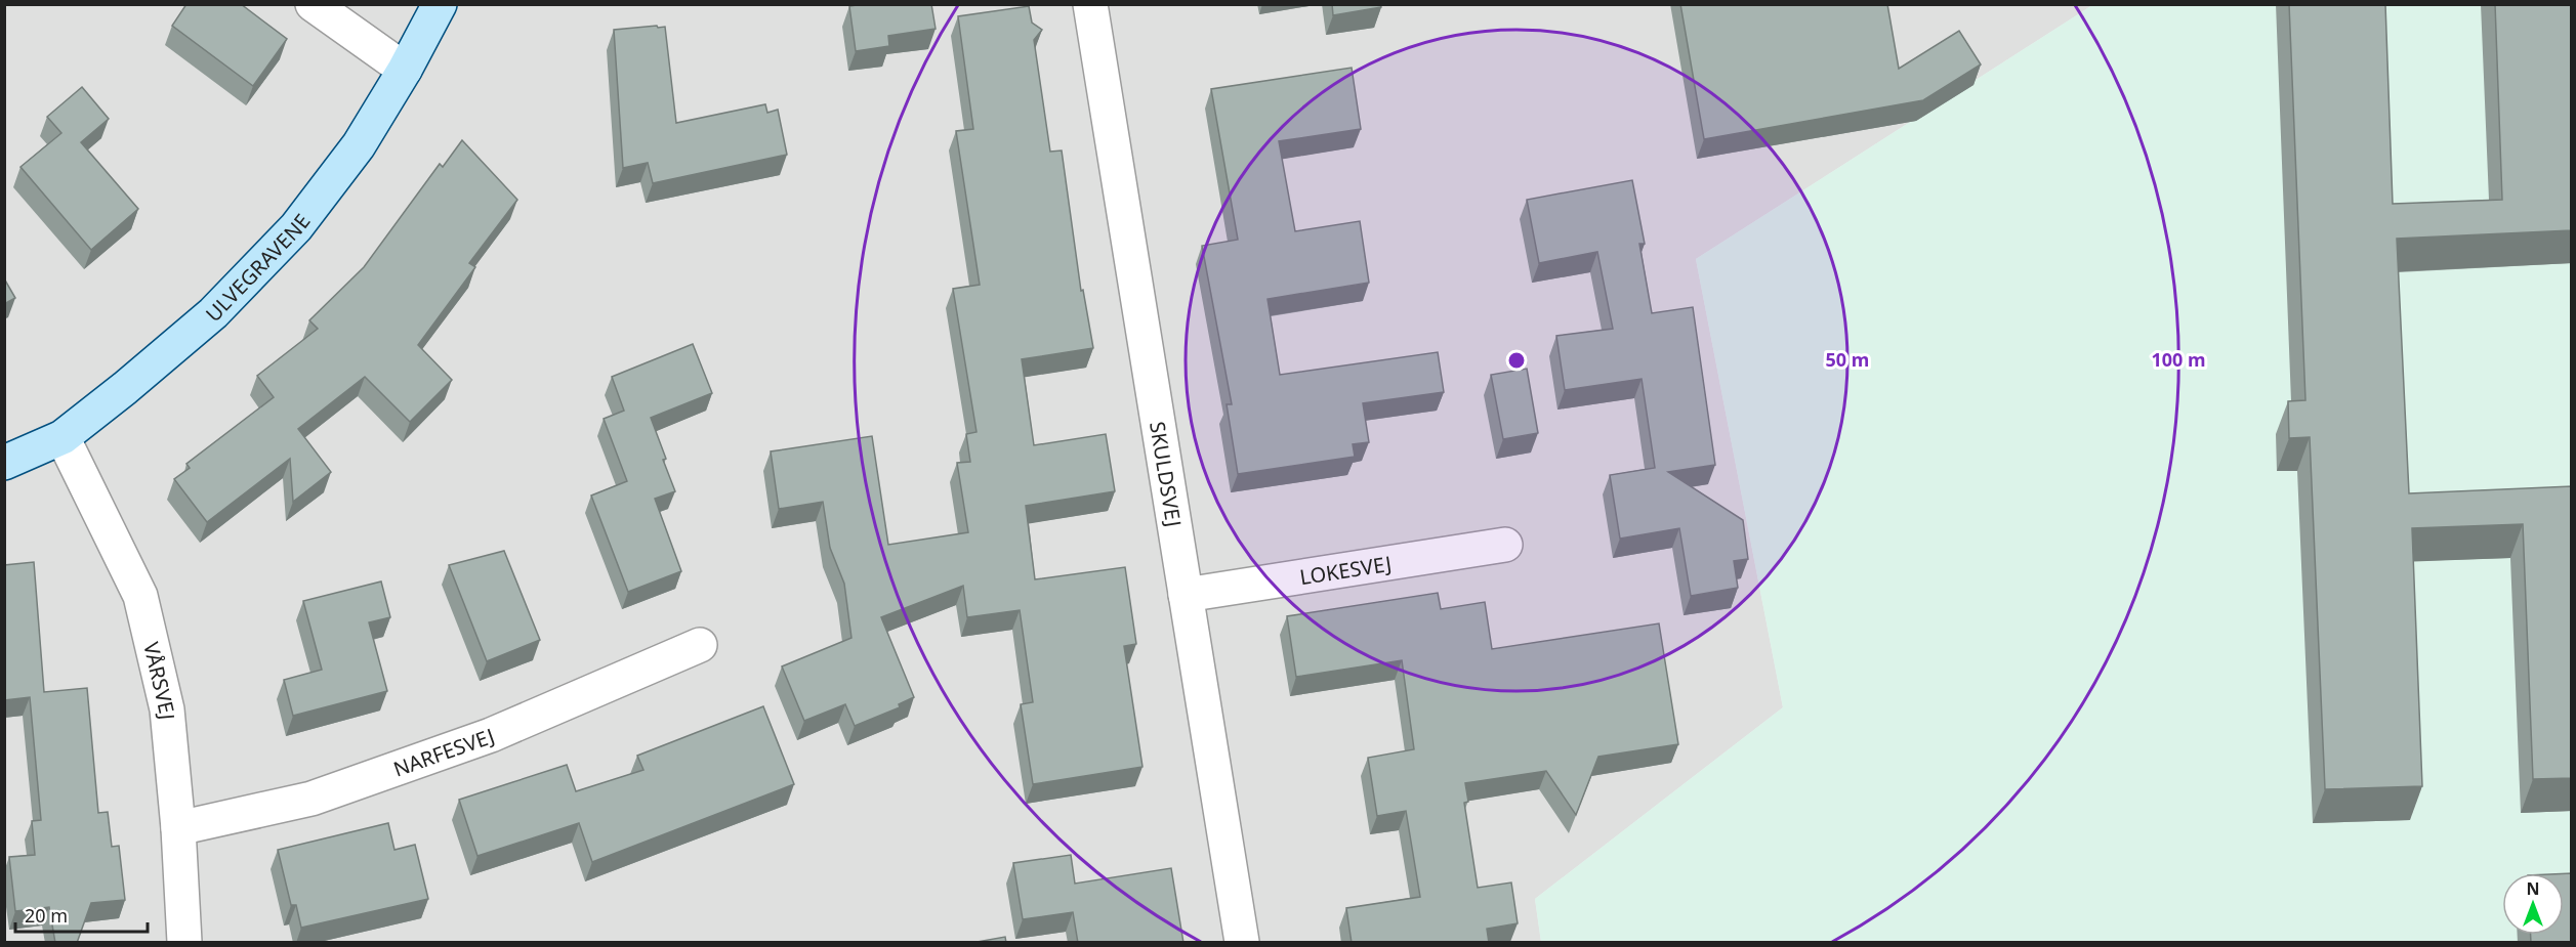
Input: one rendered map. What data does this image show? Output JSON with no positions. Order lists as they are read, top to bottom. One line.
{"streets":{"street":["ULVEGRAVENE","SKULDSVEJ","LOKESVEJ","VÅRSVEJ","NARFESVEJ"]},"crossings":[["ULVEGRAVENE","VÅRSVEJ"],["SKULDSVEJ","LOKESVEJ"],["VÅRSVEJ","NARFESVEJ"]],"scale_bar":"20 m","north":"top","rings":["50 m","100 m"]}
